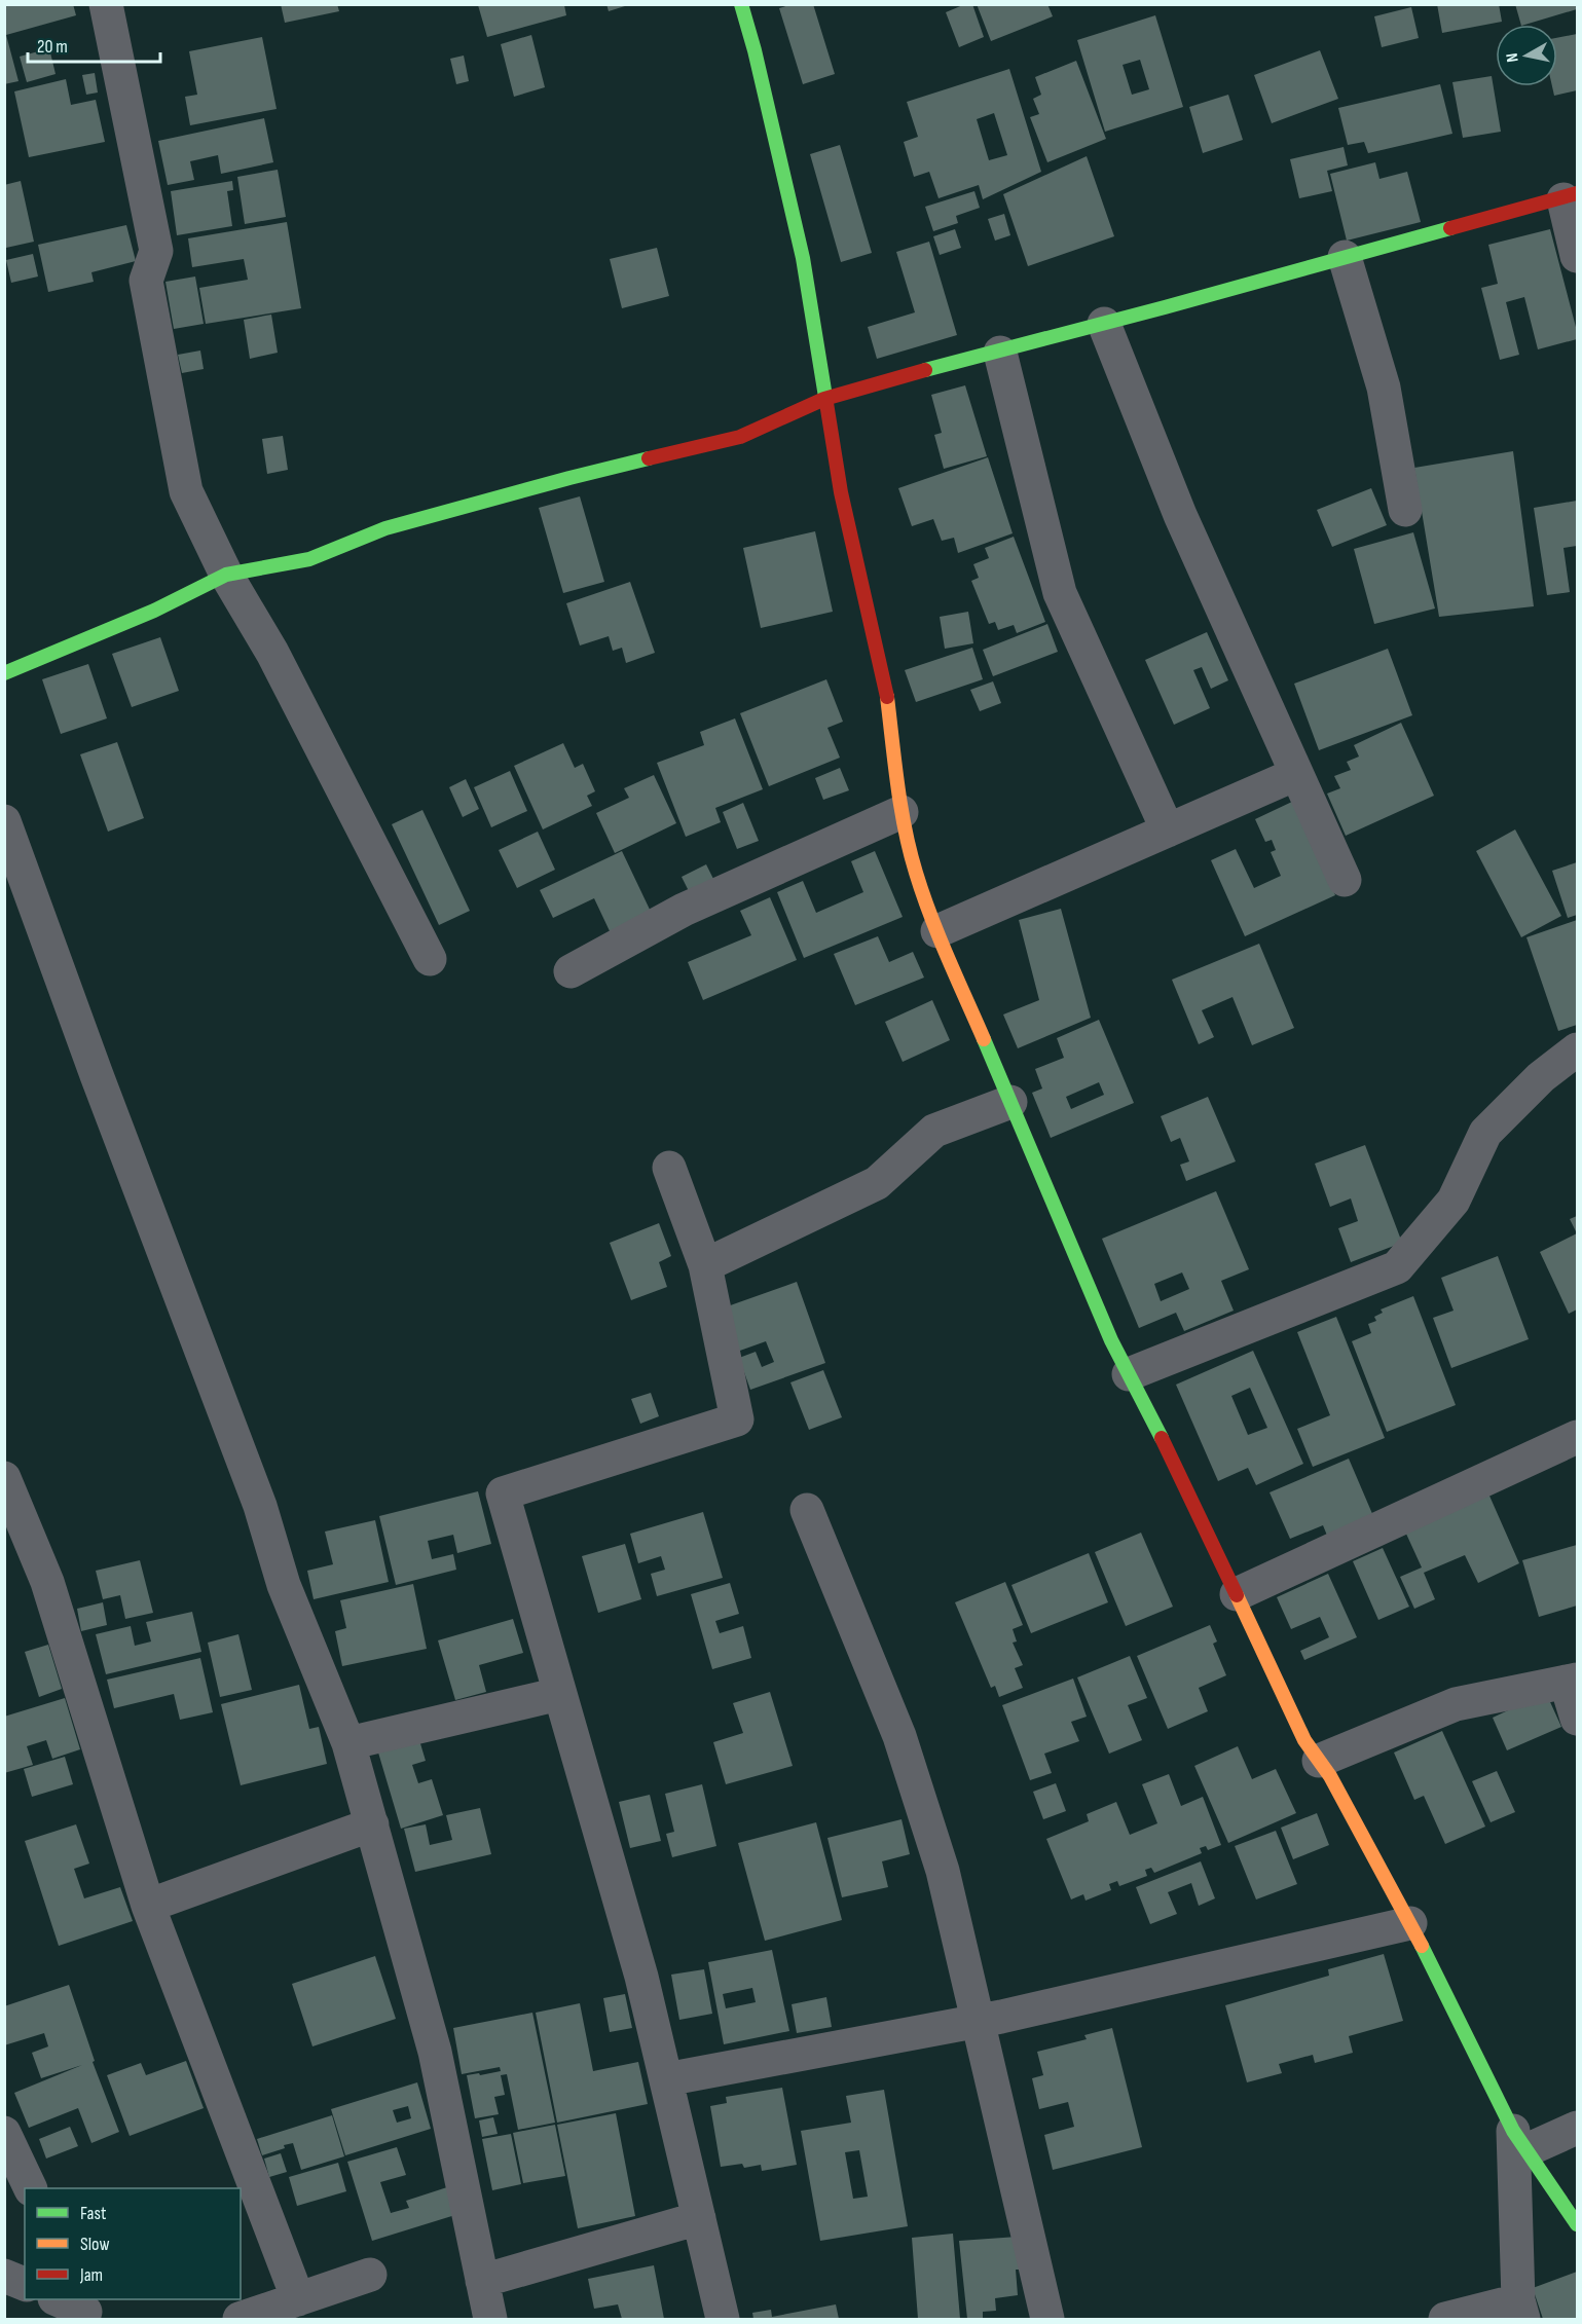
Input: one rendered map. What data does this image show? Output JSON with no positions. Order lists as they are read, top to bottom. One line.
{"legend":["Fast","Slow","Jam"],"scale_bar":"20 m","north":"left"}
